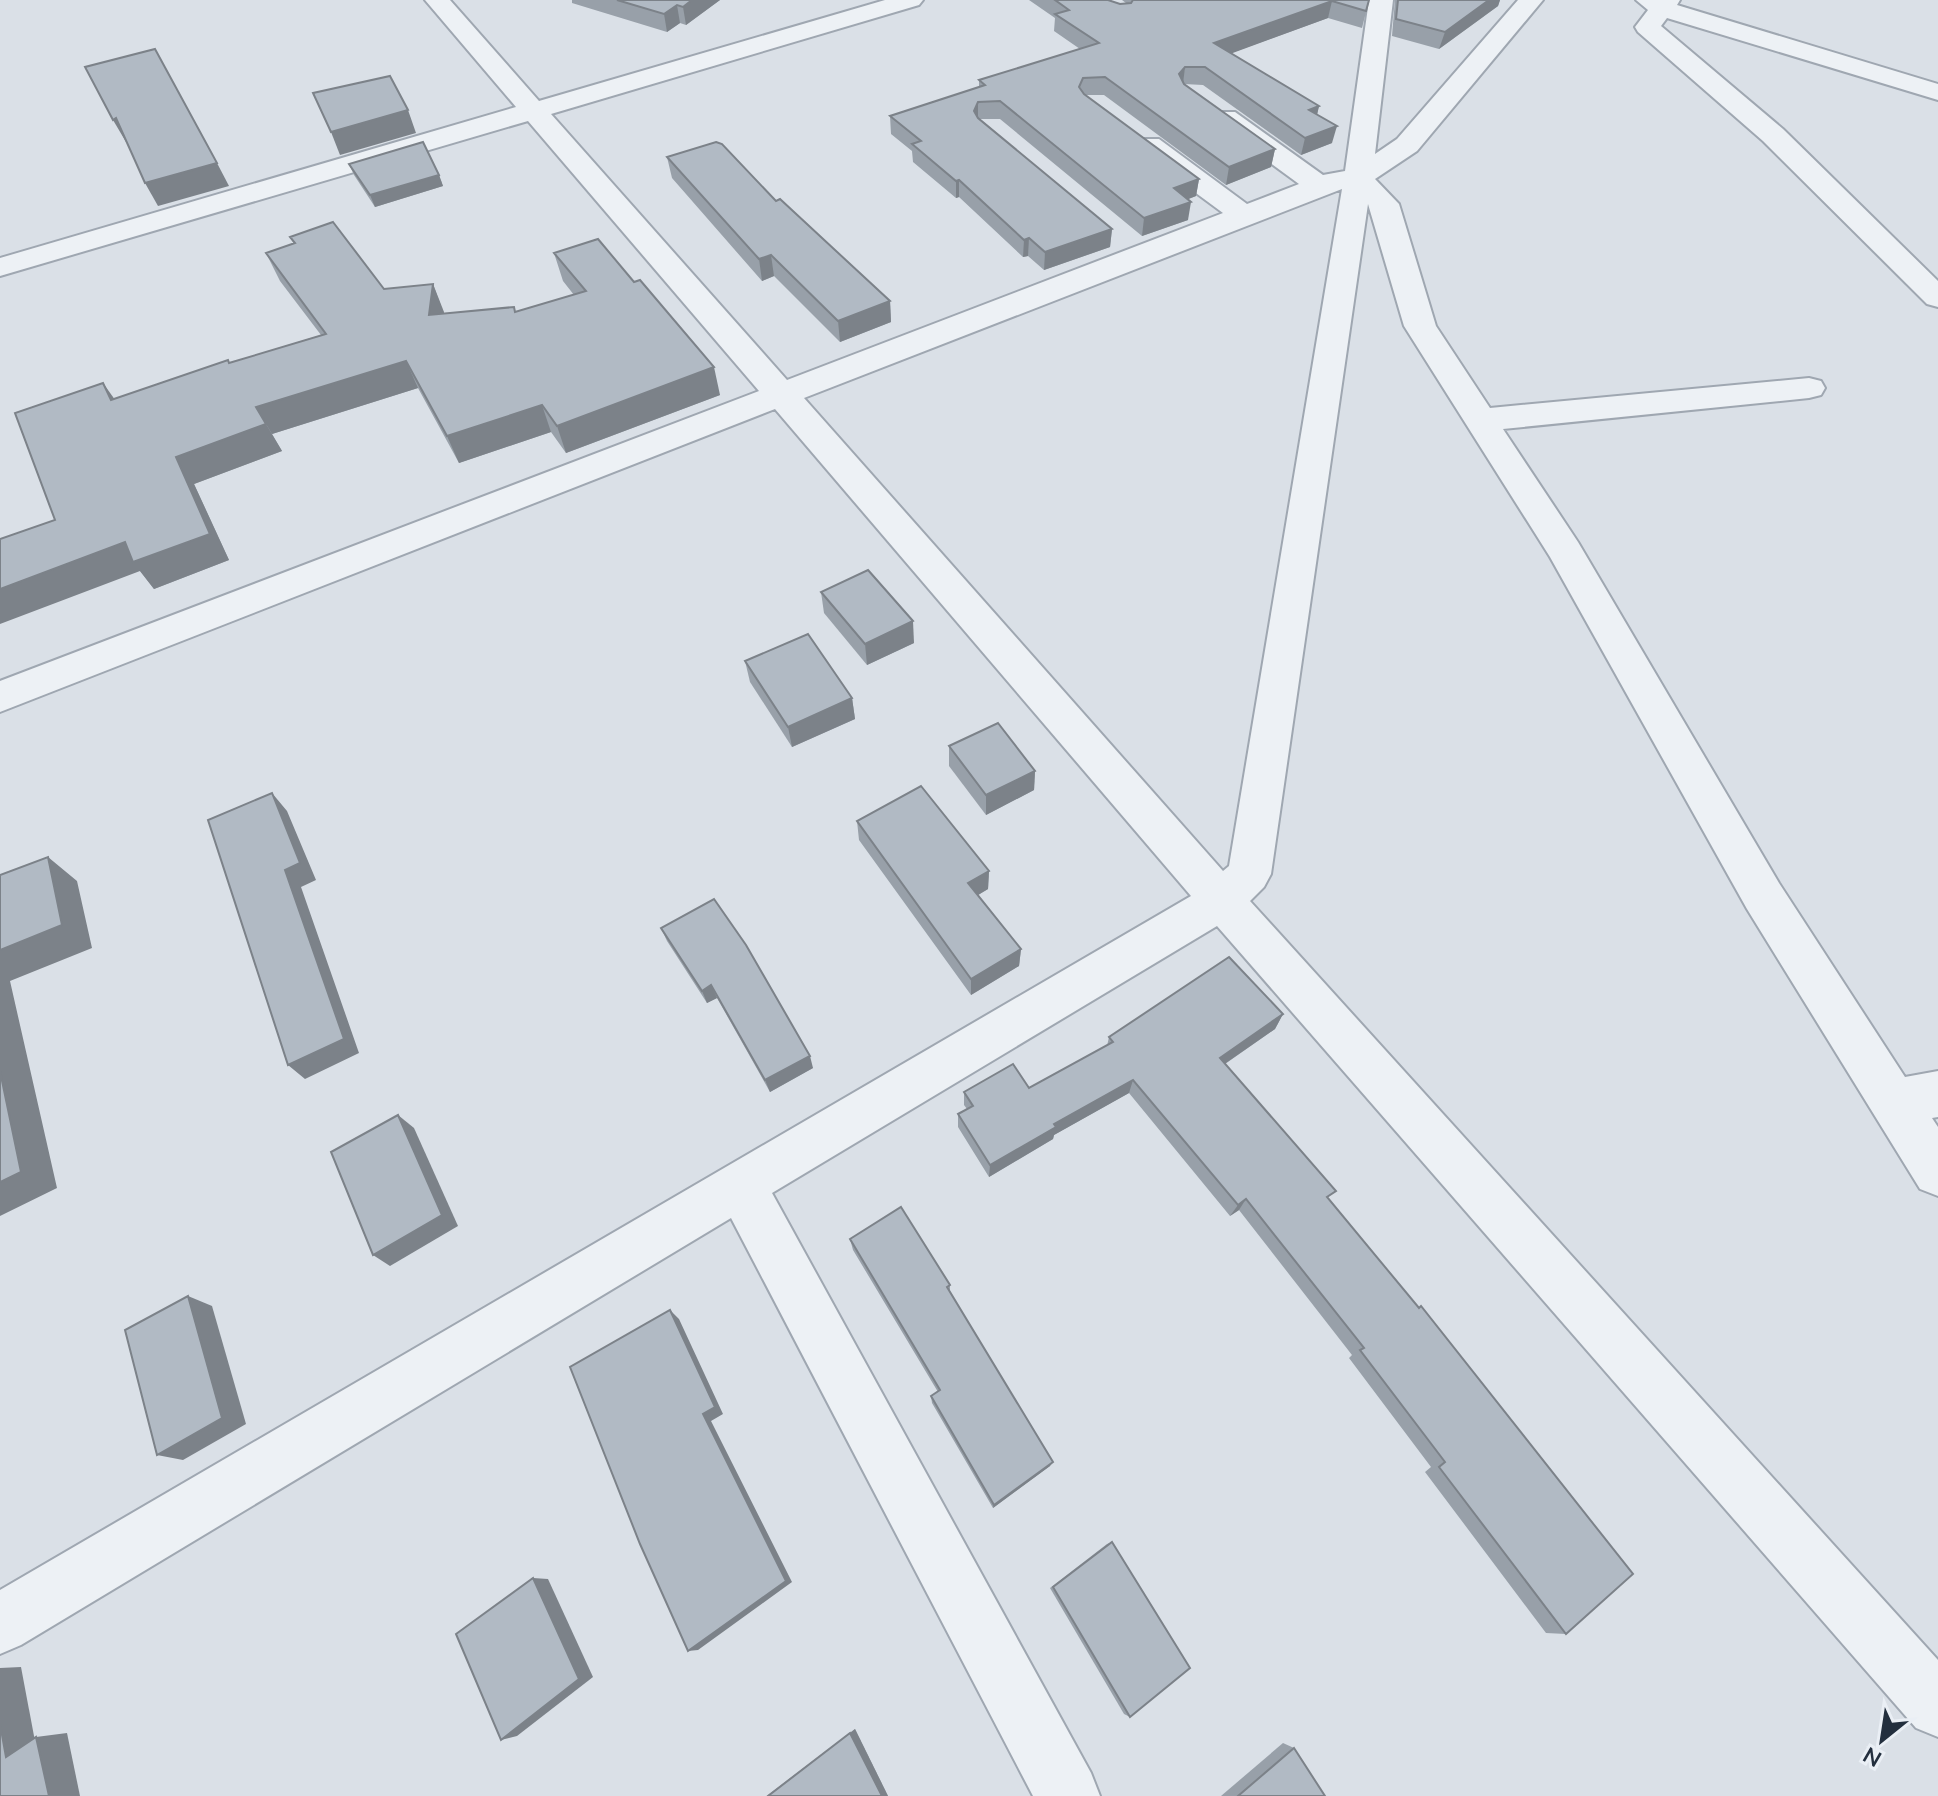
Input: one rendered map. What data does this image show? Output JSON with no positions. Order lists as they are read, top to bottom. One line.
{"north":"bottom left"}
